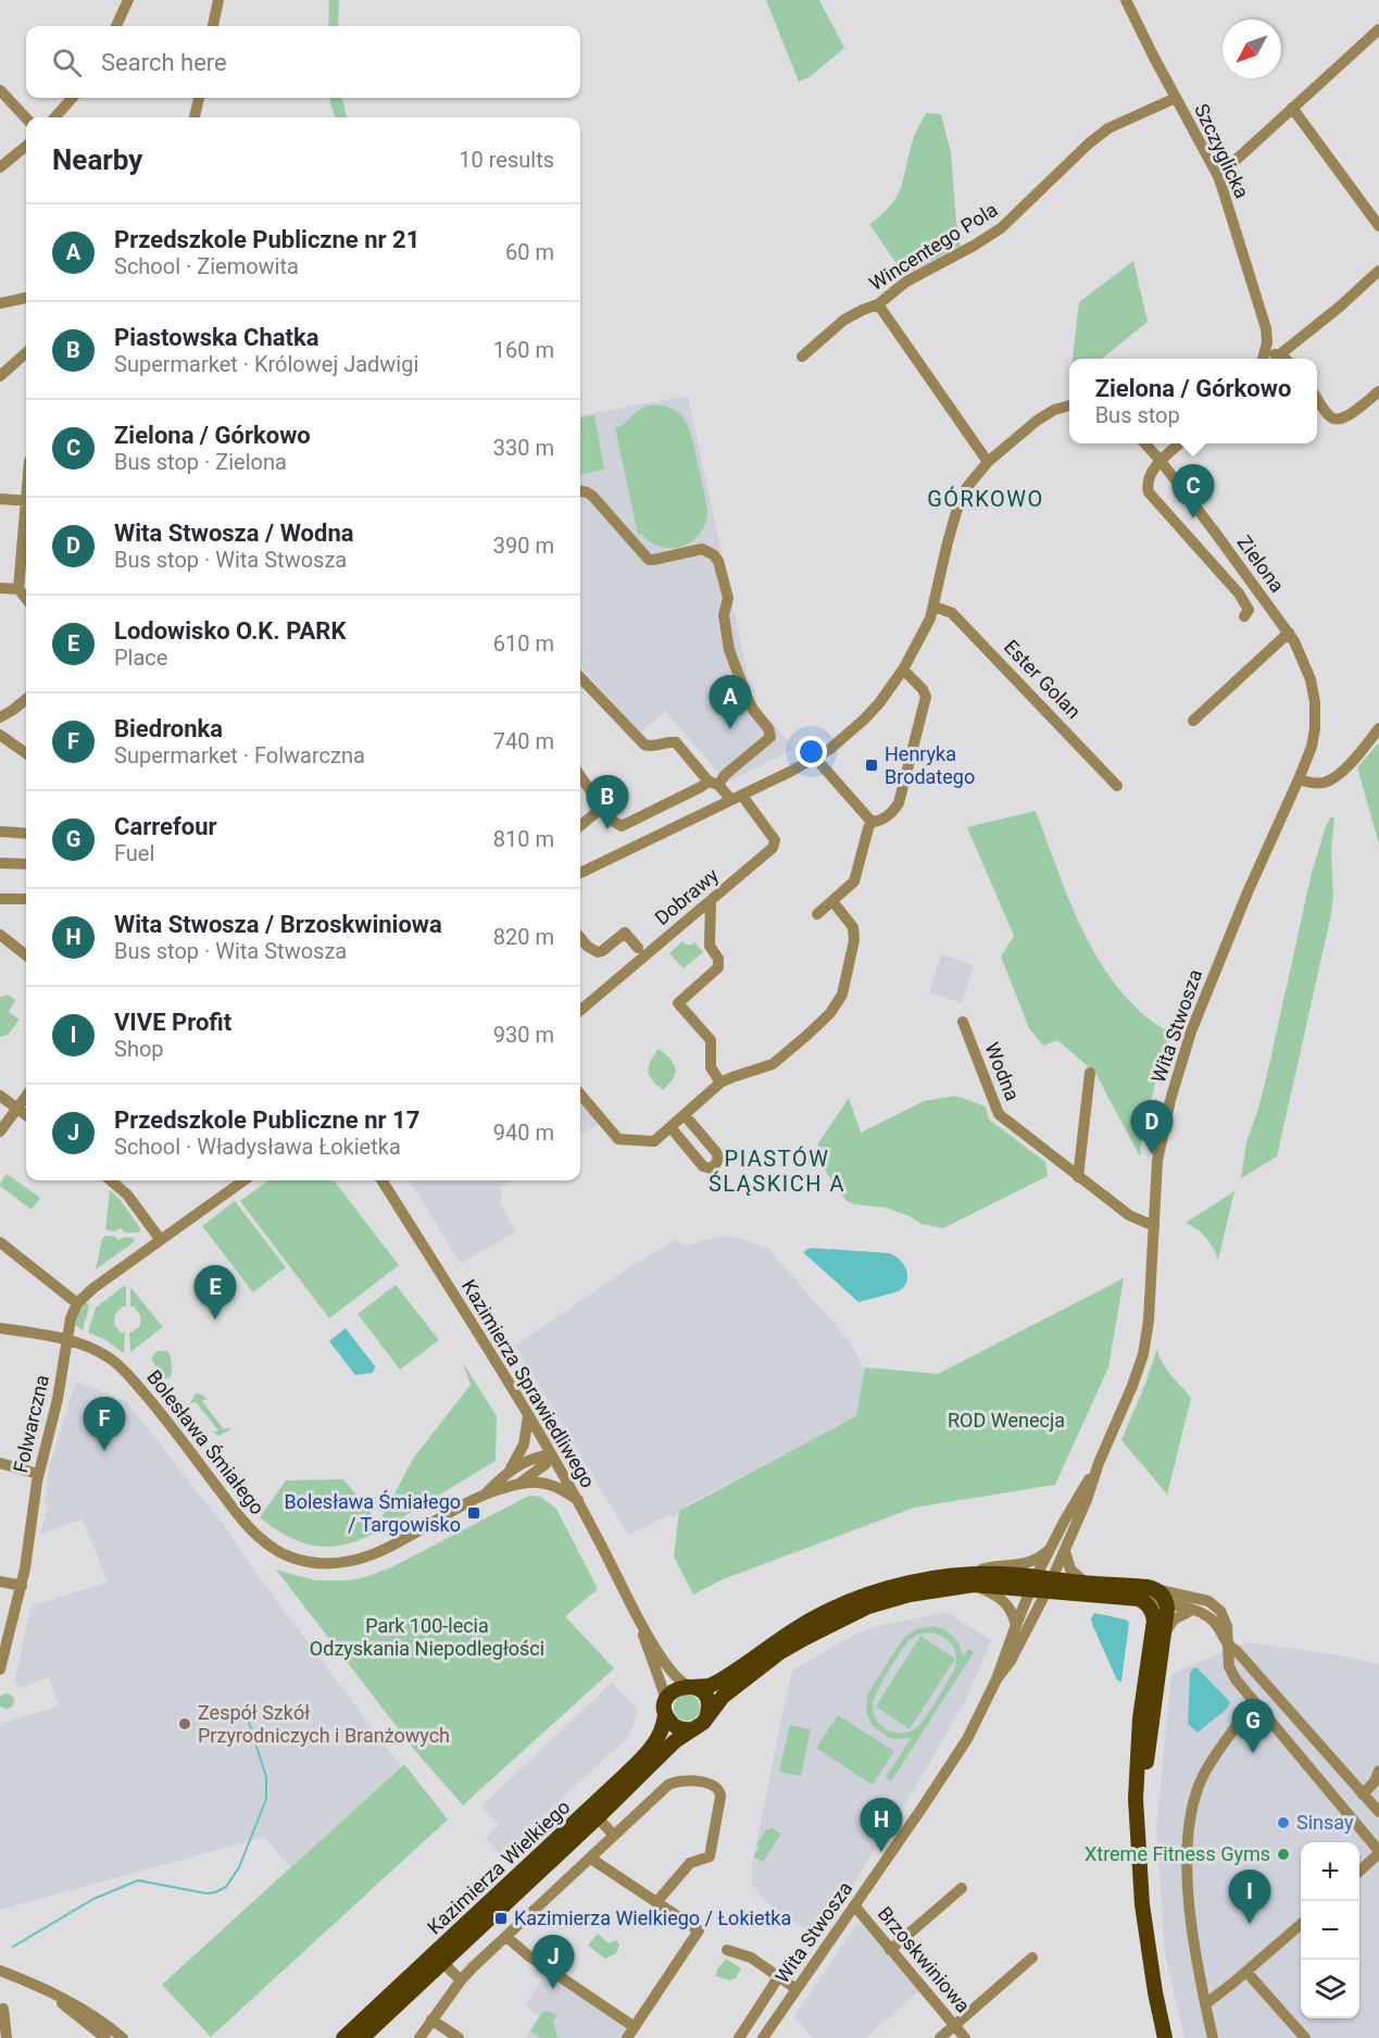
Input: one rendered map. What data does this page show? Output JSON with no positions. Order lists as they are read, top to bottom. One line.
{"streets":{"main road":["Kazimierza Wielkiego"],"street":["Szczyglicka","Wincentego Pola","Zielona","Ester Golan","Dobrawy","Wita Stwosza","Wodna","Kazimierza Sprawiedliwego","Folwarczna","Bolesława Śmiałego","Brzoskwiniowa"]},"crossings":[["Szczyglicka","Wincentego Pola"],["Zielona","Wita Stwosza"],["Wita Stwosza","Wodna"],["Wita Stwosza","Brzoskwiniowa"],["Kazimierza Sprawiedliwego","Bolesława Śmiałego"],["Kazimierza Sprawiedliwego","Kazimierza Wielkiego"],["Folwarczna","Bolesława Śmiałego"]],"districts":["GÓRKOWO","PIASTÓW ŚLĄSKICH A"],"parks":["ROD Wenecja","Park 100-lecia Odzyskania Niepodległości"],"places":{"transit":["Henryka Brodatego","Bolesława Śmiałego / Targowisko","Kazimierza Wielkiego / Łokietka"],"other":["Zespół Szkół Przyrodniczych i Branżowych","Sinsay","Xtreme Fitness Gyms"]},"north":"bottom left","page":{"search":"Search here","heading":["Nearby","10 results"],"list":[{"mark":"A","name":"Przedszkole Publiczne nr 21","note":"School · Ziemowita","value":"60 m"},{"mark":"B","name":"Piastowska Chatka","note":"Supermarket · Królowej Jadwigi","value":"160 m"},{"mark":"C","name":"Zielona / Górkowo","note":"Bus stop · Zielona","value":"330 m"},{"mark":"D","name":"Wita Stwosza / Wodna","note":"Bus stop · Wita Stwosza","value":"390 m"},{"mark":"E","name":"Lodowisko O.K. PARK","note":"Place","value":"610 m"},{"mark":"F","name":"Biedronka","note":"Supermarket · Folwarczna","value":"740 m"},{"mark":"G","name":"Carrefour","note":"Fuel","value":"810 m"},{"mark":"H","name":"Wita Stwosza / Brzoskwiniowa","note":"Bus stop · Wita Stwosza","value":"820 m"},{"mark":"I","name":"VIVE Profit","note":"Shop","value":"930 m"},{"mark":"J","name":"Przedszkole Publiczne nr 17","note":"School · Władysława Łokietka","value":"940 m"}],"popup":["Zielona / Górkowo","Bus stop"],"pins":["C","A","B","D","E","F","G","H","I","J"],"map_buttons":["+","−"]}}
